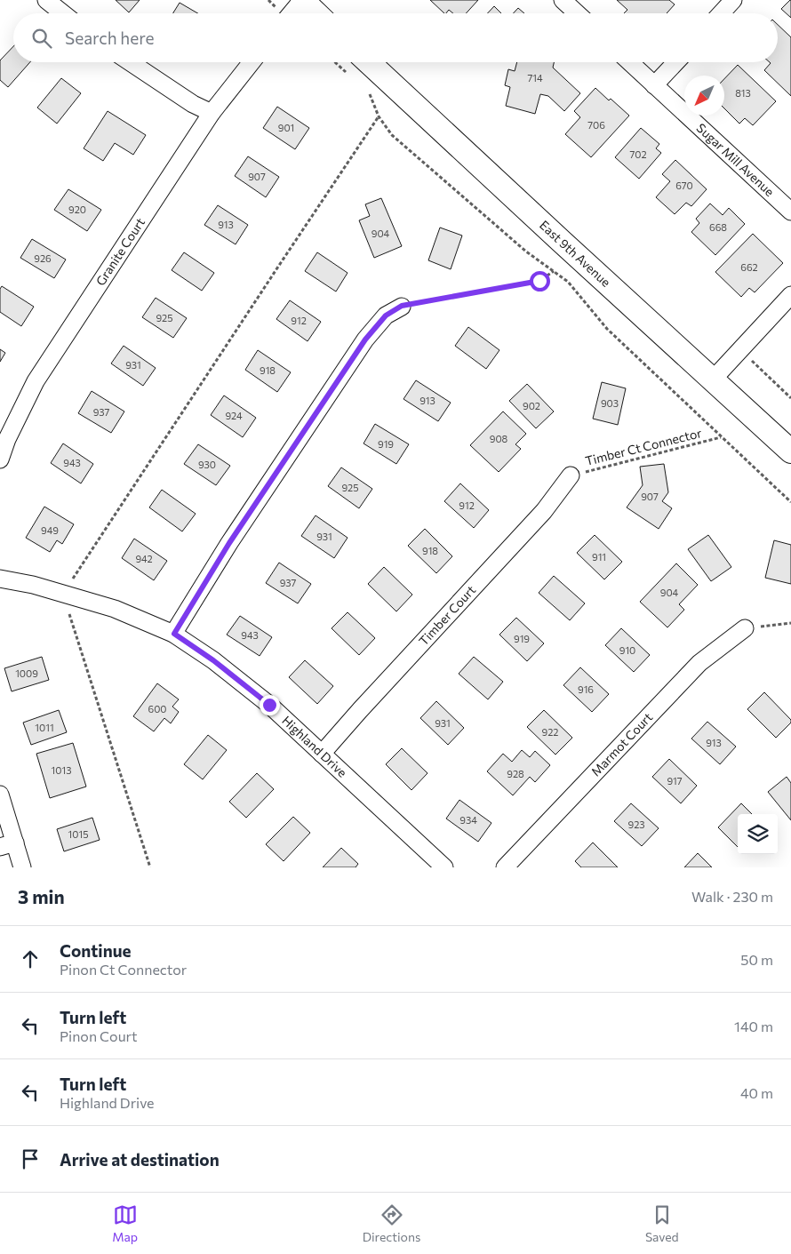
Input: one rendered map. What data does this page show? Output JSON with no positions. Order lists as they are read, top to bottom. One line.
{"streets":{"main road":["East 9th Avenue"],"street":["Sugar Mill Avenue","Granite Court","Timber Court","Marmot Court","Highland Drive"],"path":["Timber Ct Connector"]},"crossings":[["Timber Ct Connector","Timber Court"],["Timber Court","Highland Drive"]],"house_numbers":["714","813","706","901","702","907","670","920","913","668","904","926","662","925","912","931","918","913","903","902","937","924","908","919","943","930","925","907","912","949","931","918","911","942","937","904","943","919","910","1009","916","600","931","1011","922","913","1013","928","917","934","923","1015"],"north":"bottom left","page":{"search":"Search here","heading":["3 min","Walk · 230 m"],"list":[["Continue","Pinon Ct Connector","50 m"],["Turn left","Pinon Court","140 m"],["Turn left","Highland Drive","40 m"],"Arrive at destination"],"nav":["Map","Directions","Saved"]}}
